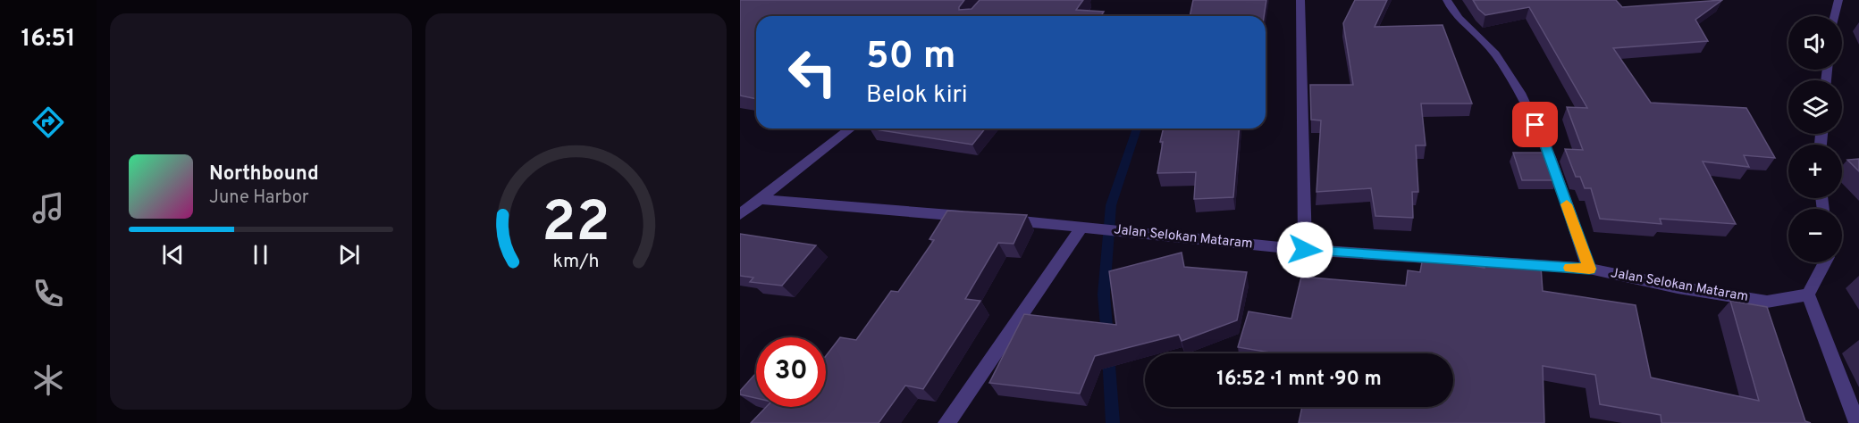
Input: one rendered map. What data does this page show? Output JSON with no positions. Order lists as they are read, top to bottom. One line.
{"streets":{"street":["Jalan Selokan Mataram"]},"page":{"tabs":"16:51","map_buttons":["+","−"],"turn":["50 m","Belok kiri"],"song":["Northbound","June Harbor"],"limit":"30","trip":"16:52 · 1 mnt · 90 m","gauge":["22","km/h"]}}
